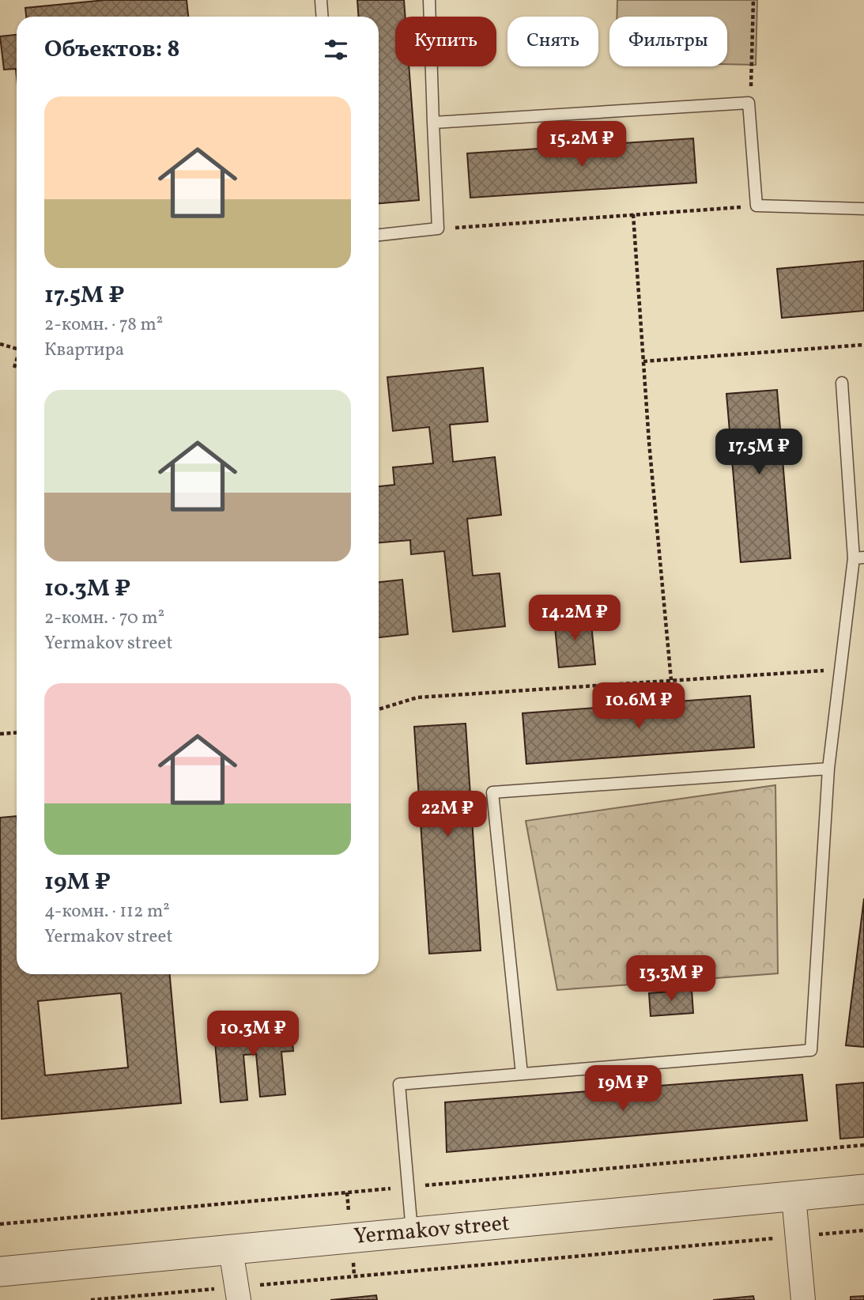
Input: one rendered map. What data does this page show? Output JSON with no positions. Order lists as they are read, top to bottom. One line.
{"streets":{"street":["Yermakov street"]},"page":{"chip":["Купить","Снять","Фильтры"],"heading":"Объектов: 8","list":[{"name":"17.5M ₽","note":"2-комн. · 78 m² · Квартира"},{"name":"10.3M ₽","note":"2-комн. · 70 m² · Yermakov street"},{"name":"19M ₽","note":"4-комн. · 112 m² · Yermakov street"}],"price":["15.2M ₽","17.5M ₽","14.2M ₽","10.6M ₽","22M ₽","13.3M ₽","10.3M ₽","19M ₽"]}}
